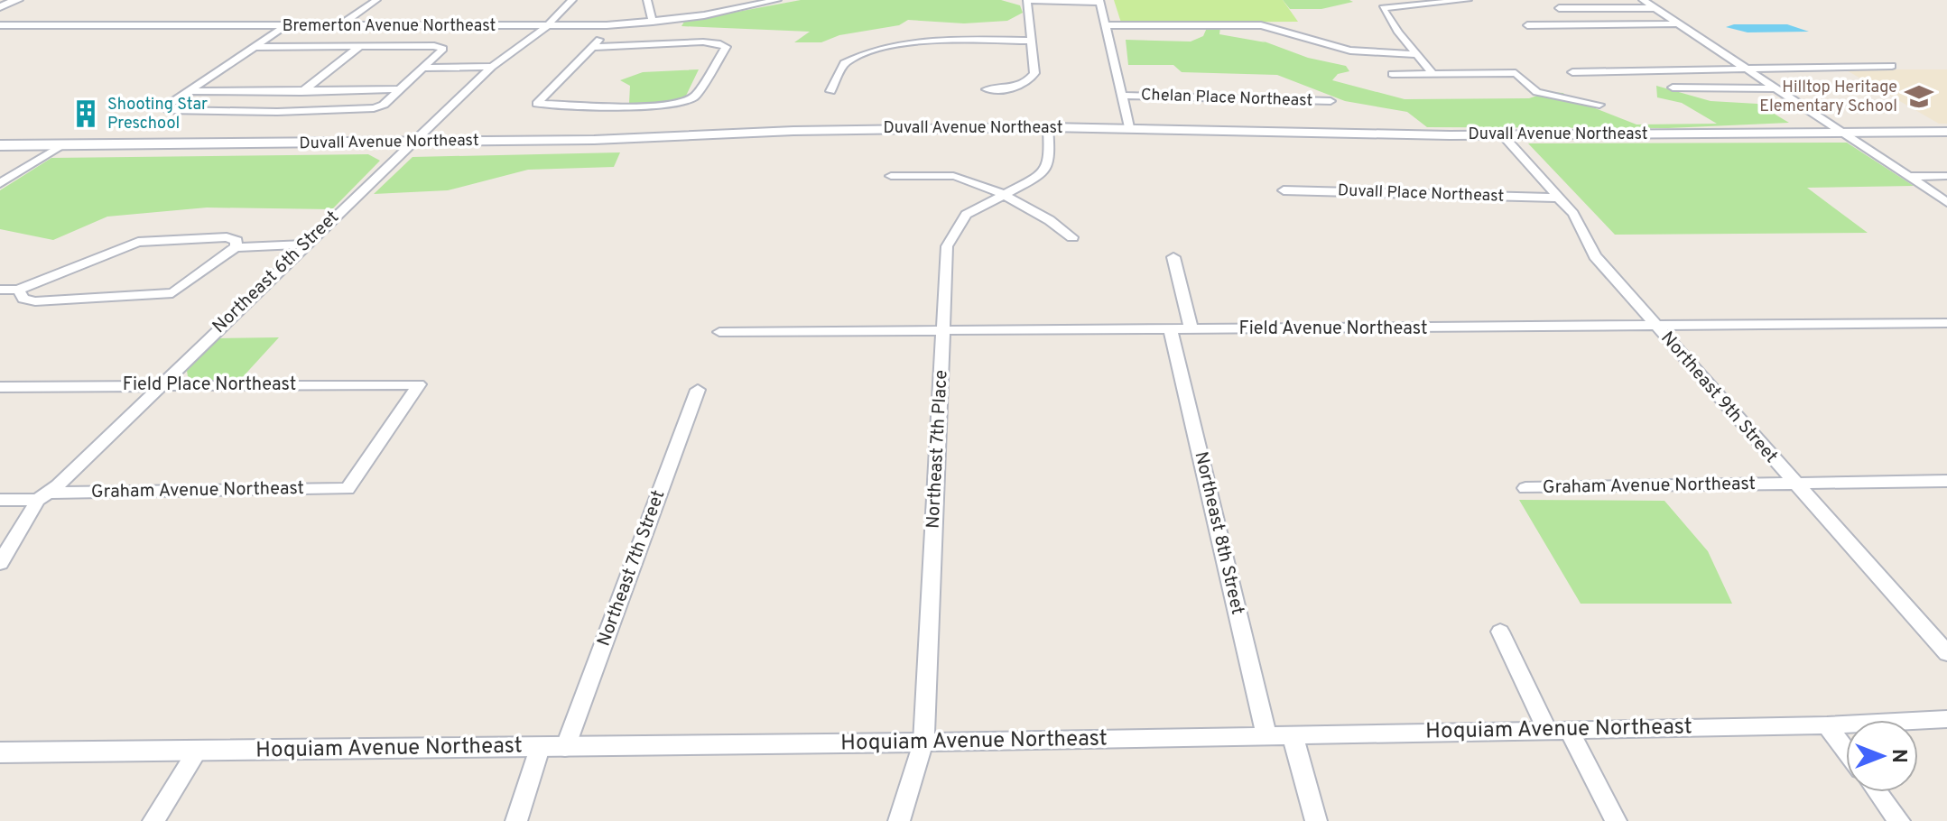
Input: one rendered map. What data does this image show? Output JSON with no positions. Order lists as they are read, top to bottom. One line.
{"streets":{"main road":["Duvall Avenue Northeast"],"street":["Bremerton Avenue Northeast","Chelan Place Northeast","Duvall Place Northeast","Northeast 6th Street","Field Avenue Northeast","Field Place Northeast","Northeast 9th Street","Northeast 7th Place","Graham Avenue Northeast","Northeast 8th Street","Northeast 7th Street","Hoquiam Avenue Northeast"]},"crossings":[["Bremerton Avenue Northeast","Northeast 6th Street"],["Duvall Avenue Northeast","Northeast 6th Street"],["Duvall Avenue Northeast","Northeast 9th Street"],["Duvall Avenue Northeast","Northeast 7th Place"],["Duvall Place Northeast","Northeast 9th Street"],["Northeast 6th Street","Field Place Northeast"],["Northeast 6th Street","Graham Avenue Northeast"],["Field Avenue Northeast","Northeast 9th Street"],["Field Avenue Northeast","Northeast 7th Place"],["Field Avenue Northeast","Northeast 8th Street"],["Field Place Northeast","Graham Avenue Northeast"],["Northeast 9th Street","Graham Avenue Northeast"],["Northeast 7th Place","Hoquiam Avenue Northeast"],["Northeast 8th Street","Hoquiam Avenue Northeast"],["Northeast 7th Street","Hoquiam Avenue Northeast"]],"places":{"school or university":["Hilltop Heritage Elementary School"],"building":["Shooting Star Preschool"]},"north":"right"}
